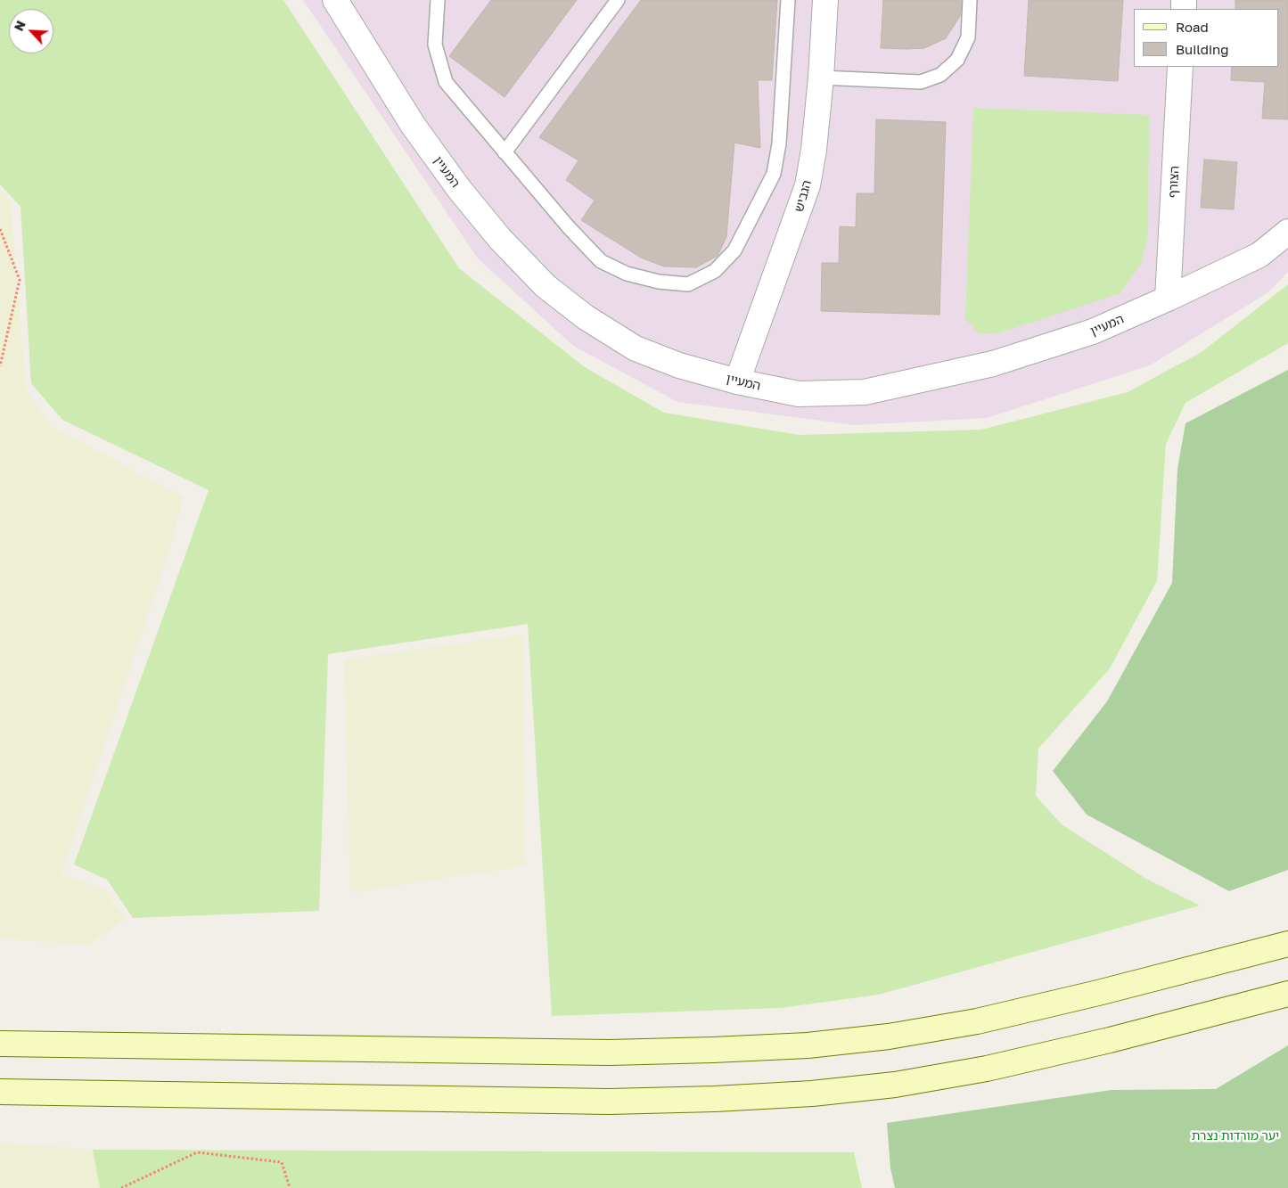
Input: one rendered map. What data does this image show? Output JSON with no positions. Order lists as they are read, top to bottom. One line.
{"streets":{"street":["המעיין","הצורף","הגביש"]},"crossings":[["המעיין","הצורף"],["המעיין","הגביש"]],"parks":["יער מורדות נצרת"],"legend":["Road","Building"],"north":"top left"}
